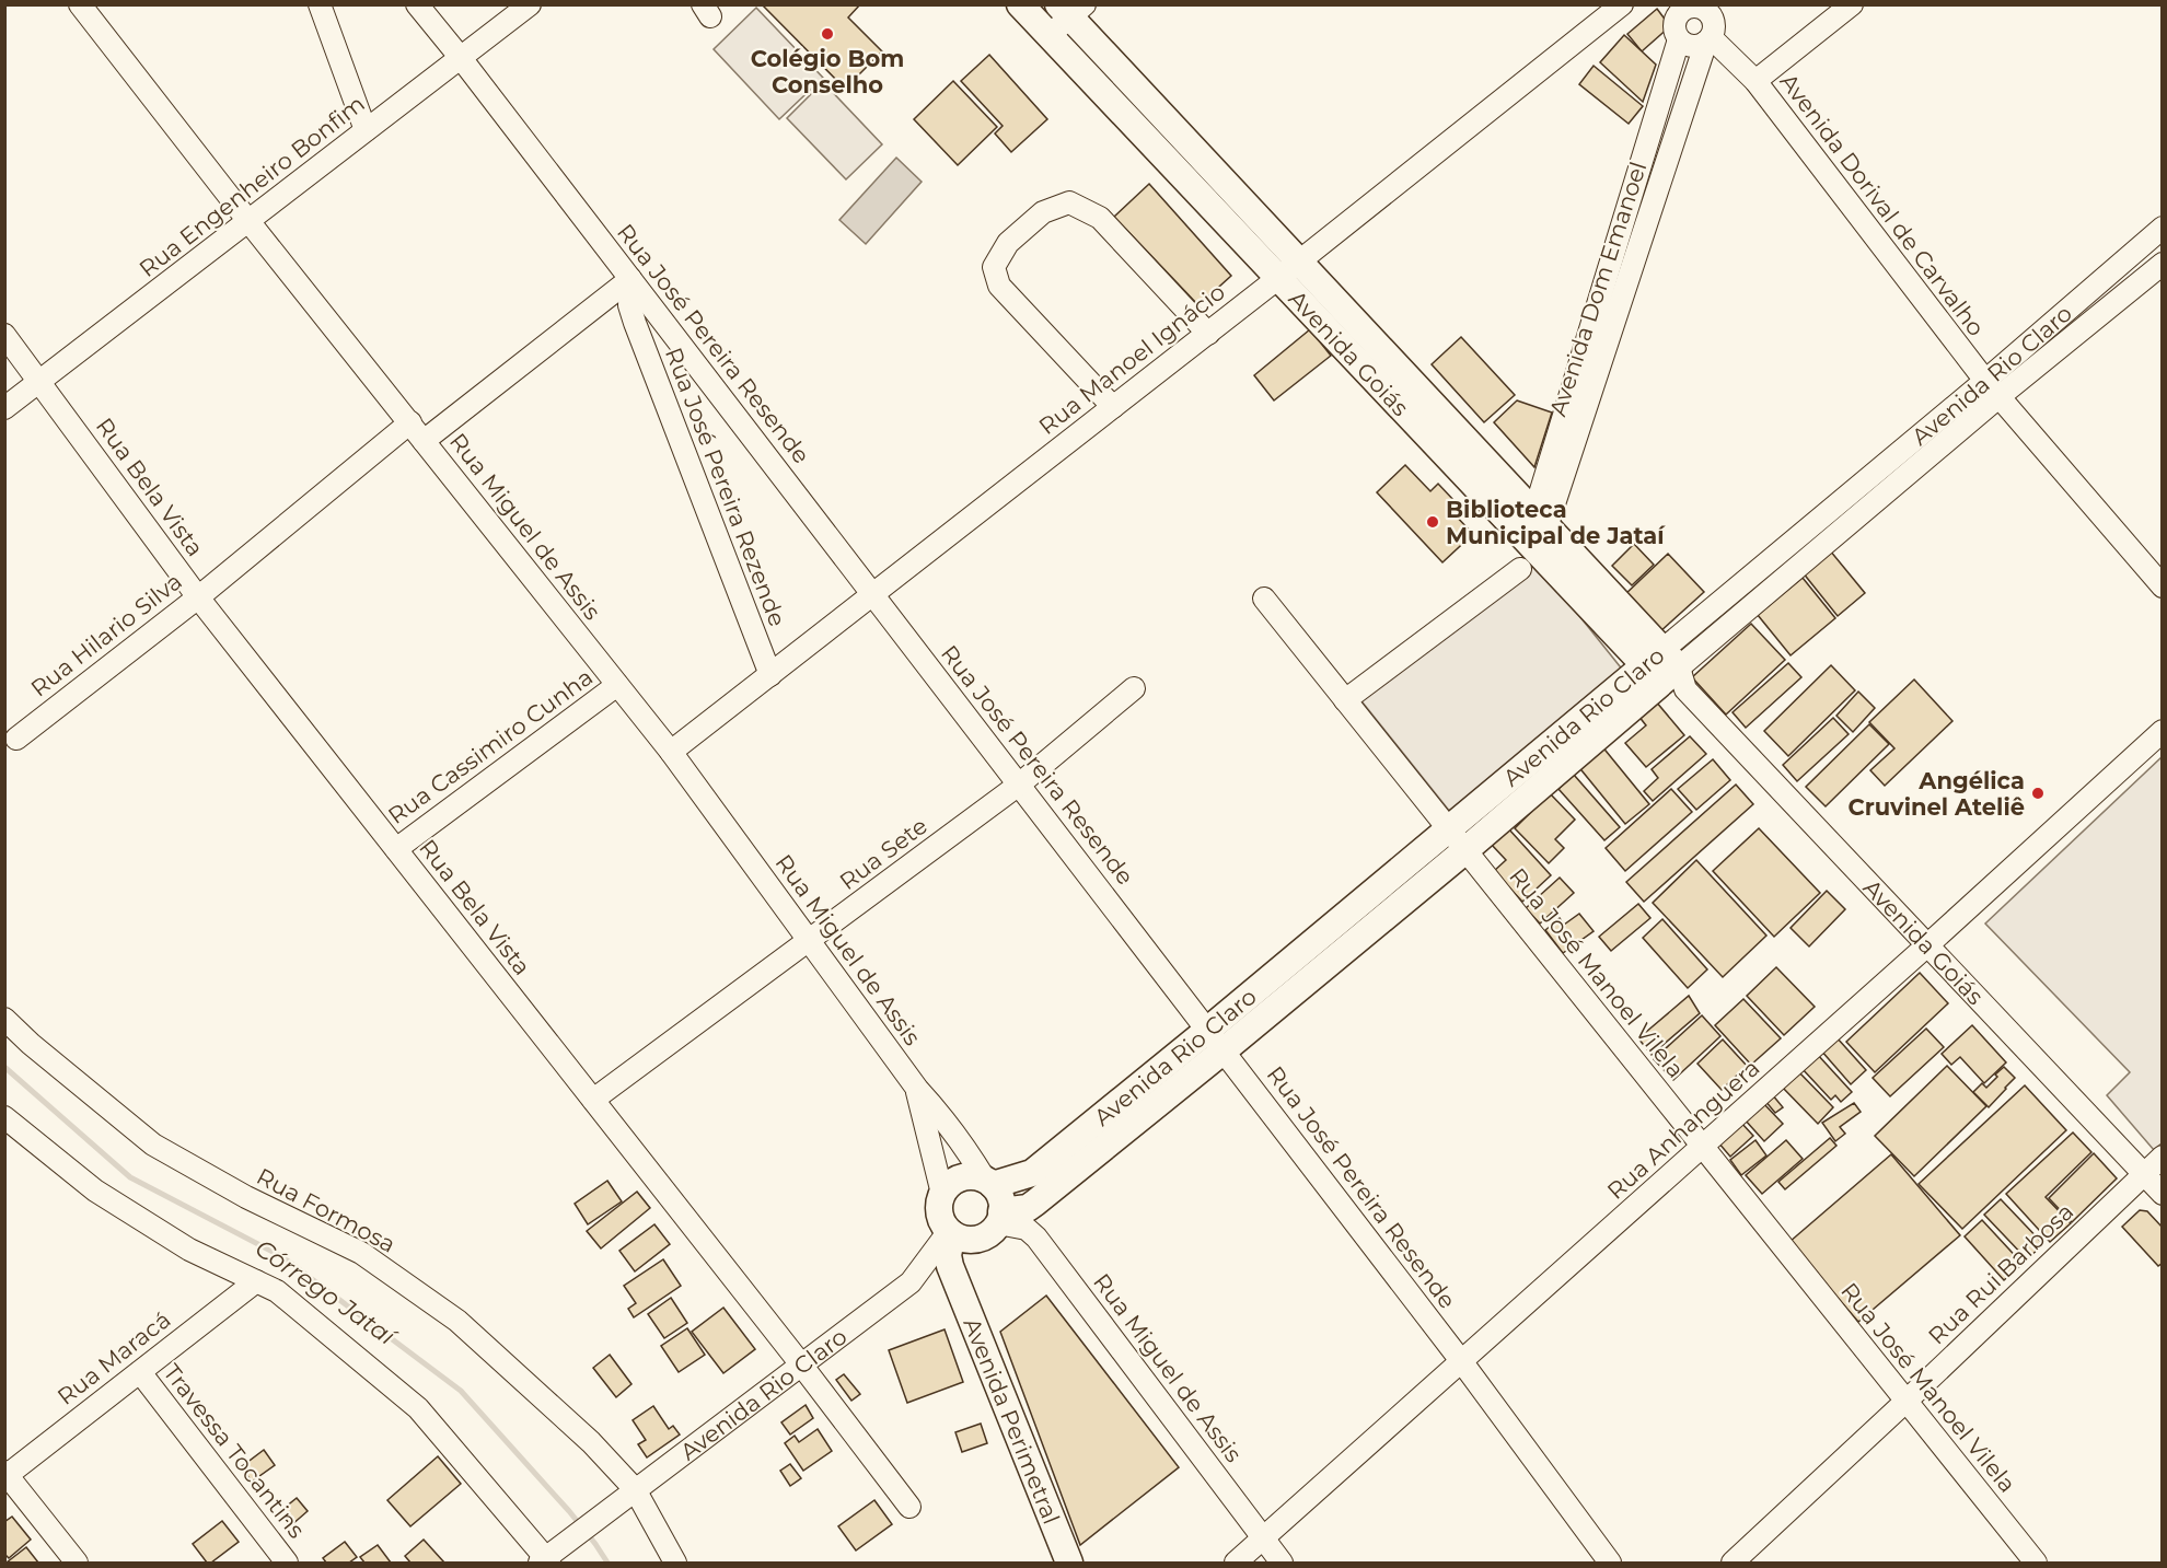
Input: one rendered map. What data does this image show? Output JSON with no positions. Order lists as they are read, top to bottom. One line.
{"streets":{"main road":["Avenida Goiás","Avenida Rio Claro","Avenida Perimetral"],"street":["Rua Engenheiro Bonfim","Avenida Dorival de Carvalho","Avenida Dom Emanoel","Rua José Pereira Resende","Rua Manoel Ignácio","Rua Bela Vista","Rua José Pereira Rezende","Rua Miguel de Assis","Rua Hilario Silva","Rua Cassimiro Cunha","Rua Sete","Rua José Manoel Vilela","Rua Anhanguera","Rua Formosa","Rua Rui Barbosa","Rua Maracá","Travessa Tocantins"]},"crossings":[["Rua Engenheiro Bonfim","Rua José Pereira Resende"],["Rua Engenheiro Bonfim","Rua Bela Vista"],["Rua Engenheiro Bonfim","Rua Miguel de Assis"],["Avenida Dorival de Carvalho","Avenida Dom Emanoel"],["Avenida Dorival de Carvalho","Avenida Rio Claro"],["Avenida Dom Emanoel","Avenida Goiás"],["Rua José Pereira Resende","Rua Manoel Ignácio"],["Rua José Pereira Resende","Avenida Rio Claro"],["Rua José Pereira Resende","Rua José Pereira Rezende"],["Rua José Pereira Resende","Rua Sete"],["Rua José Pereira Resende","Rua Anhanguera"],["Avenida Goiás","Rua Manoel Ignácio"],["Avenida Goiás","Avenida Rio Claro"],["Avenida Goiás","Rua Anhanguera"],["Avenida Goiás","Rua Rui Barbosa"],["Rua Manoel Ignácio","Rua José Pereira Rezende"],["Rua Manoel Ignácio","Rua Miguel de Assis"],["Avenida Rio Claro","Rua Bela Vista"],["Avenida Rio Claro","Rua Miguel de Assis"],["Avenida Rio Claro","Rua José Manoel Vilela"],["Avenida Rio Claro","Rua Formosa"],["Avenida Rio Claro","Avenida Perimetral"],["Rua Bela Vista","Rua Hilario Silva"],["Rua Bela Vista","Rua Cassimiro Cunha"],["Rua Bela Vista","Rua Sete"],["Rua Miguel de Assis","Rua Hilario Silva"],["Rua Miguel de Assis","Rua Cassimiro Cunha"],["Rua Miguel de Assis","Rua Sete"],["Rua Miguel de Assis","Rua Anhanguera"],["Rua Miguel de Assis","Avenida Perimetral"],["Rua José Manoel Vilela","Rua Anhanguera"],["Rua José Manoel Vilela","Rua Rui Barbosa"],["Rua Maracá","Travessa Tocantins"]],"water":["Córrego Jataí"],"places":["Colégio Bom Conselho","Biblioteca Municipal de Jataí","Angélica Cruvinel Ateliê"]}
